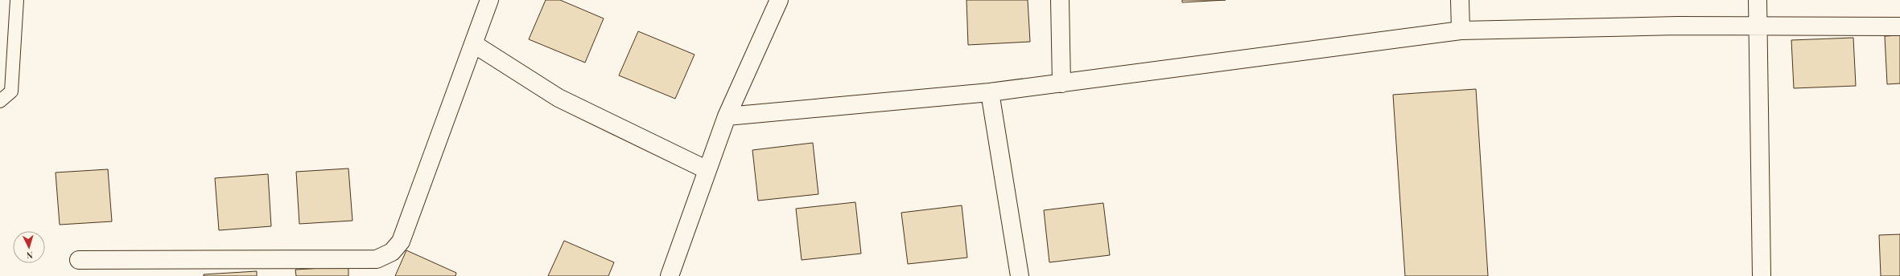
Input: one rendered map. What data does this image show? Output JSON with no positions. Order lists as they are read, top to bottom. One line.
{"north":"bottom"}
